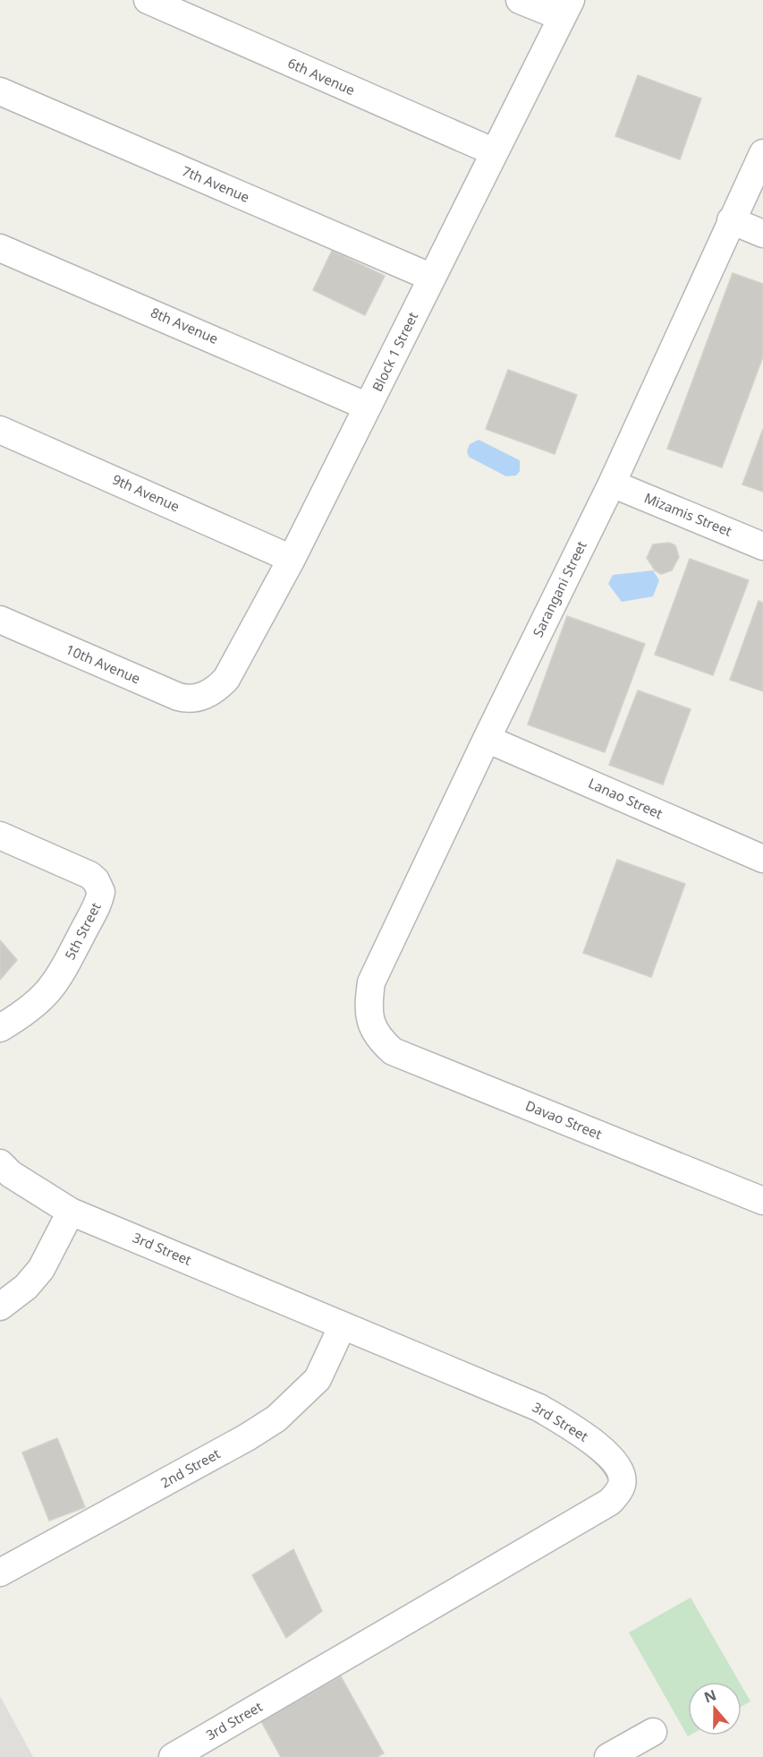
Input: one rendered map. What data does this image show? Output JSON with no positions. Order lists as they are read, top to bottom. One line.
{"streets":{"street":["6th Avenue","7th Avenue","8th Avenue","Block 1 Street","9th Avenue","Mizamis Street","Sarangani Street","10th Avenue","Lanao Street","5th Street","Davao Street","3rd Street","2nd Street"]},"crossings":[["6th Avenue","Block 1 Street"],["7th Avenue","Block 1 Street"],["8th Avenue","Block 1 Street"],["Block 1 Street","9th Avenue"],["Block 1 Street","10th Avenue"],["Mizamis Street","Sarangani Street"],["Sarangani Street","Lanao Street"],["Sarangani Street","Davao Street"],["3rd Street","2nd Street"]],"north":"top"}
